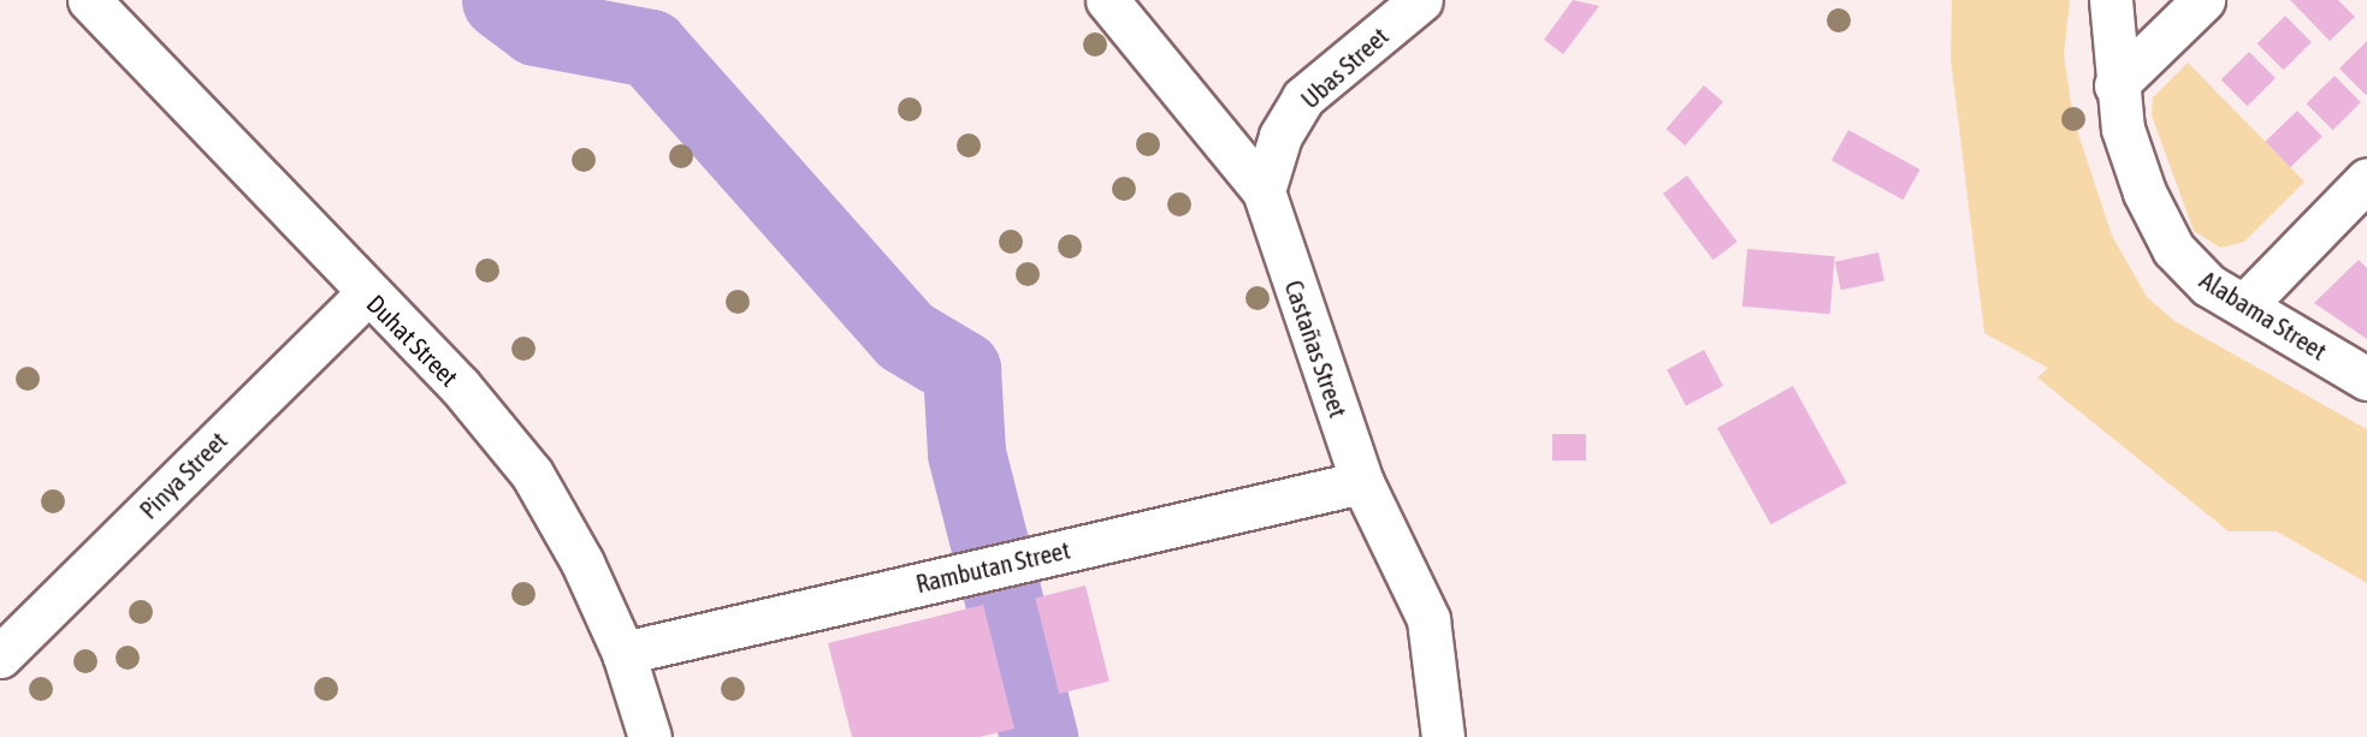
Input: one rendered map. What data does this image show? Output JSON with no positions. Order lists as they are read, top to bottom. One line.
{"streets":{"street":["Ubas Street","Alabama Street","Duhat Street","Castañas Street","Pinya Street","Rambutan Street"]},"crossings":[["Ubas Street","Castañas Street"],["Duhat Street","Pinya Street"],["Duhat Street","Rambutan Street"],["Castañas Street","Rambutan Street"]]}
